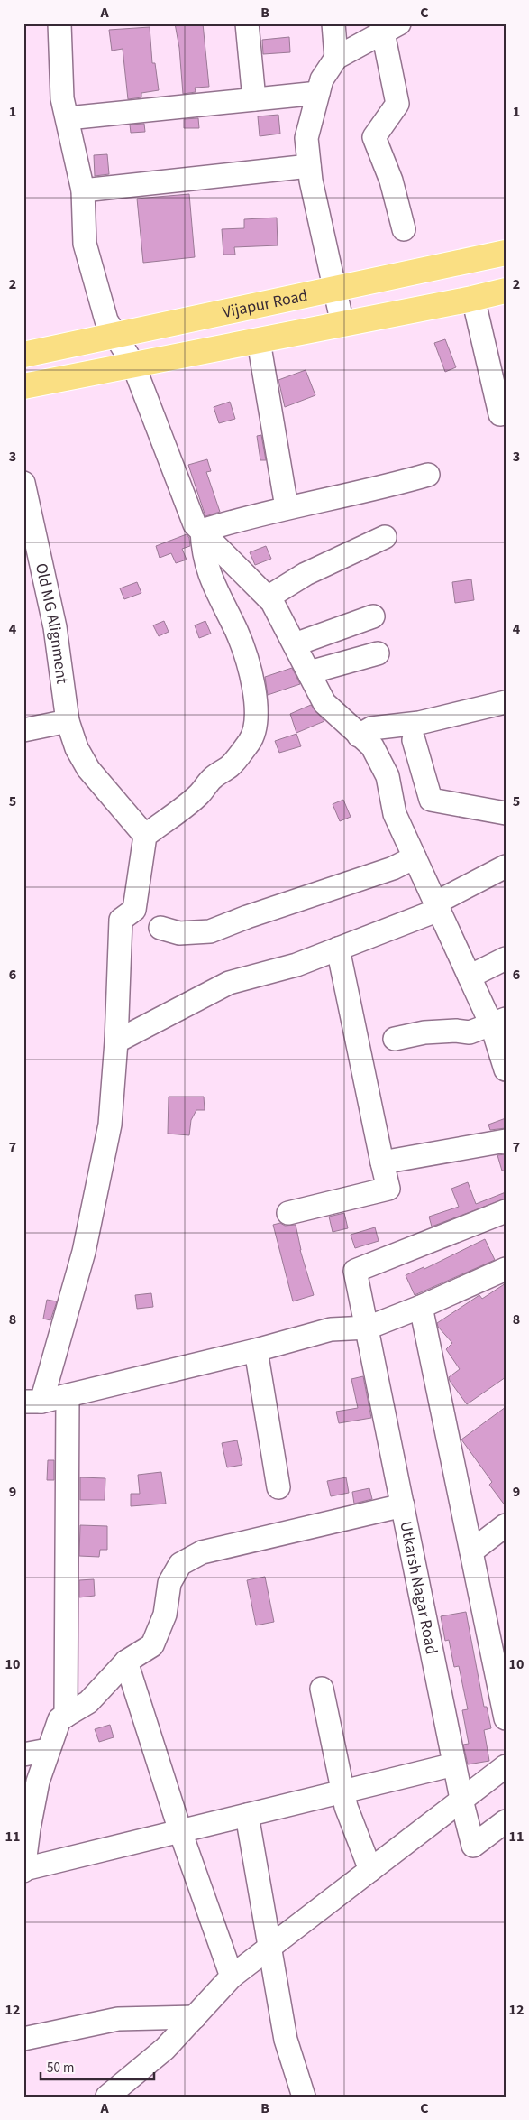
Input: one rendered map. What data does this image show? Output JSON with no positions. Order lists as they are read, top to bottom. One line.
{"streets":{"main road":["Vijapur Road"],"street":["Old MG Alignment","Utkarsh Nagar Road"]},"scale_bar":"50 m","grid":{"columns":["A","B","C"],"rows":["1","2","3","4","5","6","7","8","9","10","11","12"]}}
